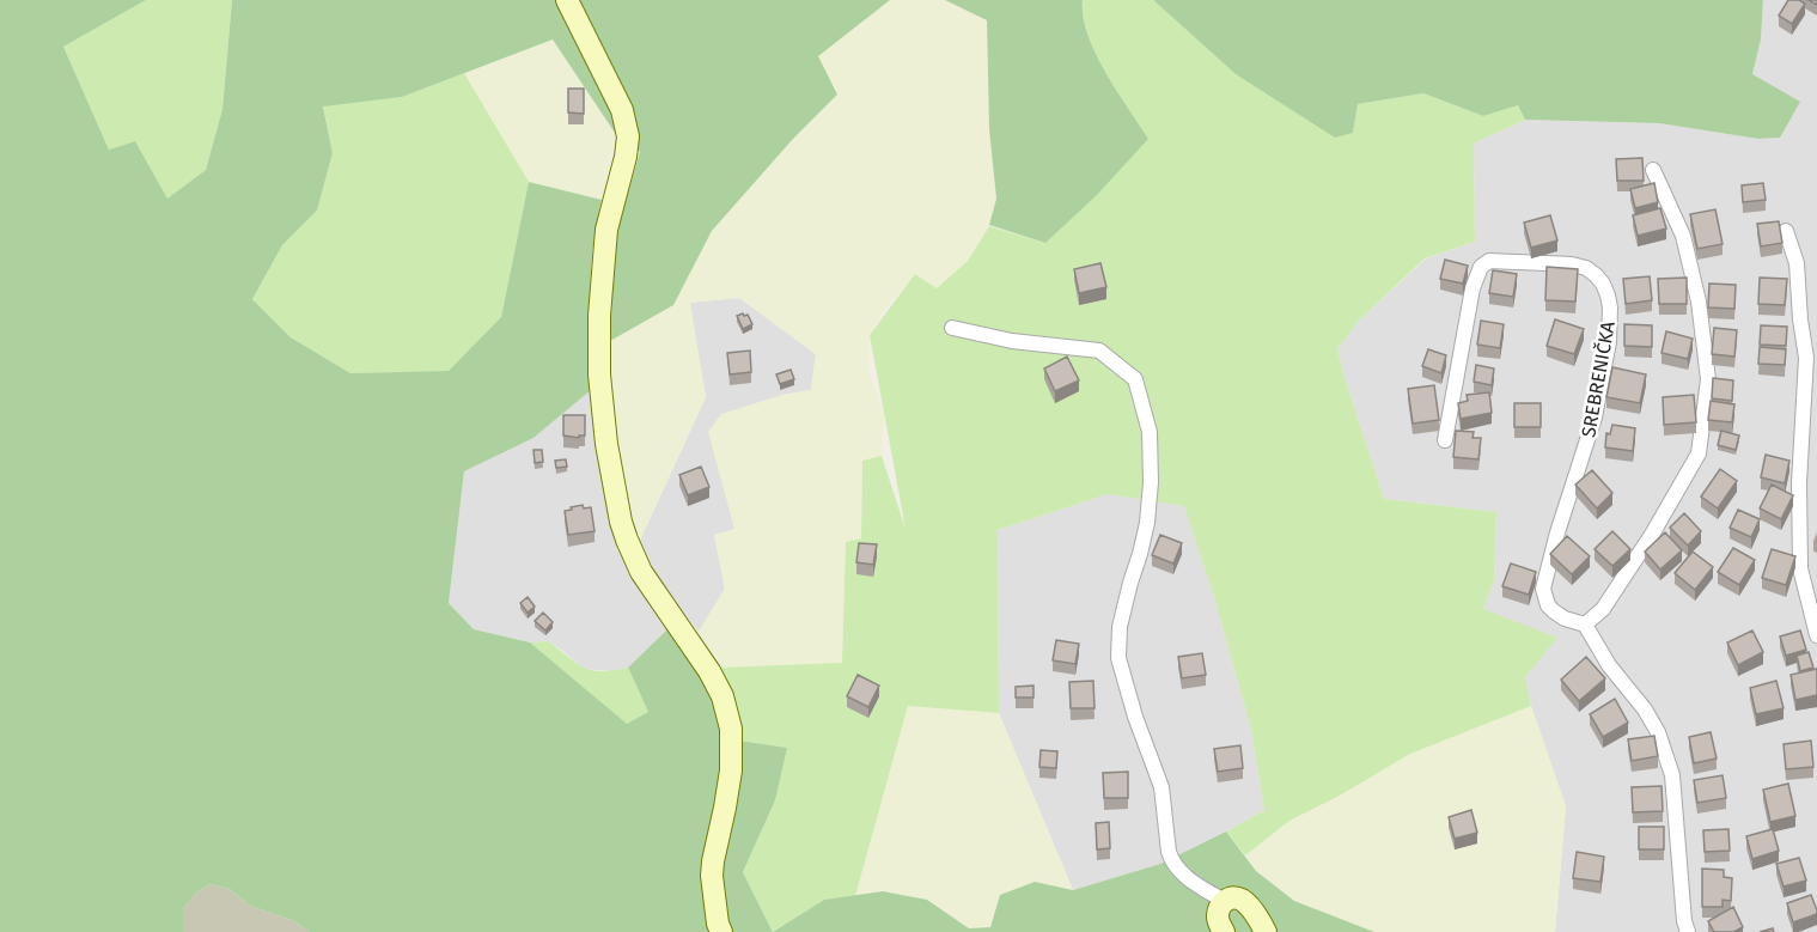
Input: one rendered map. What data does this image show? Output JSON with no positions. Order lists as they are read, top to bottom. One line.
{"streets":{"street":["SREBRENIČKA"]}}
